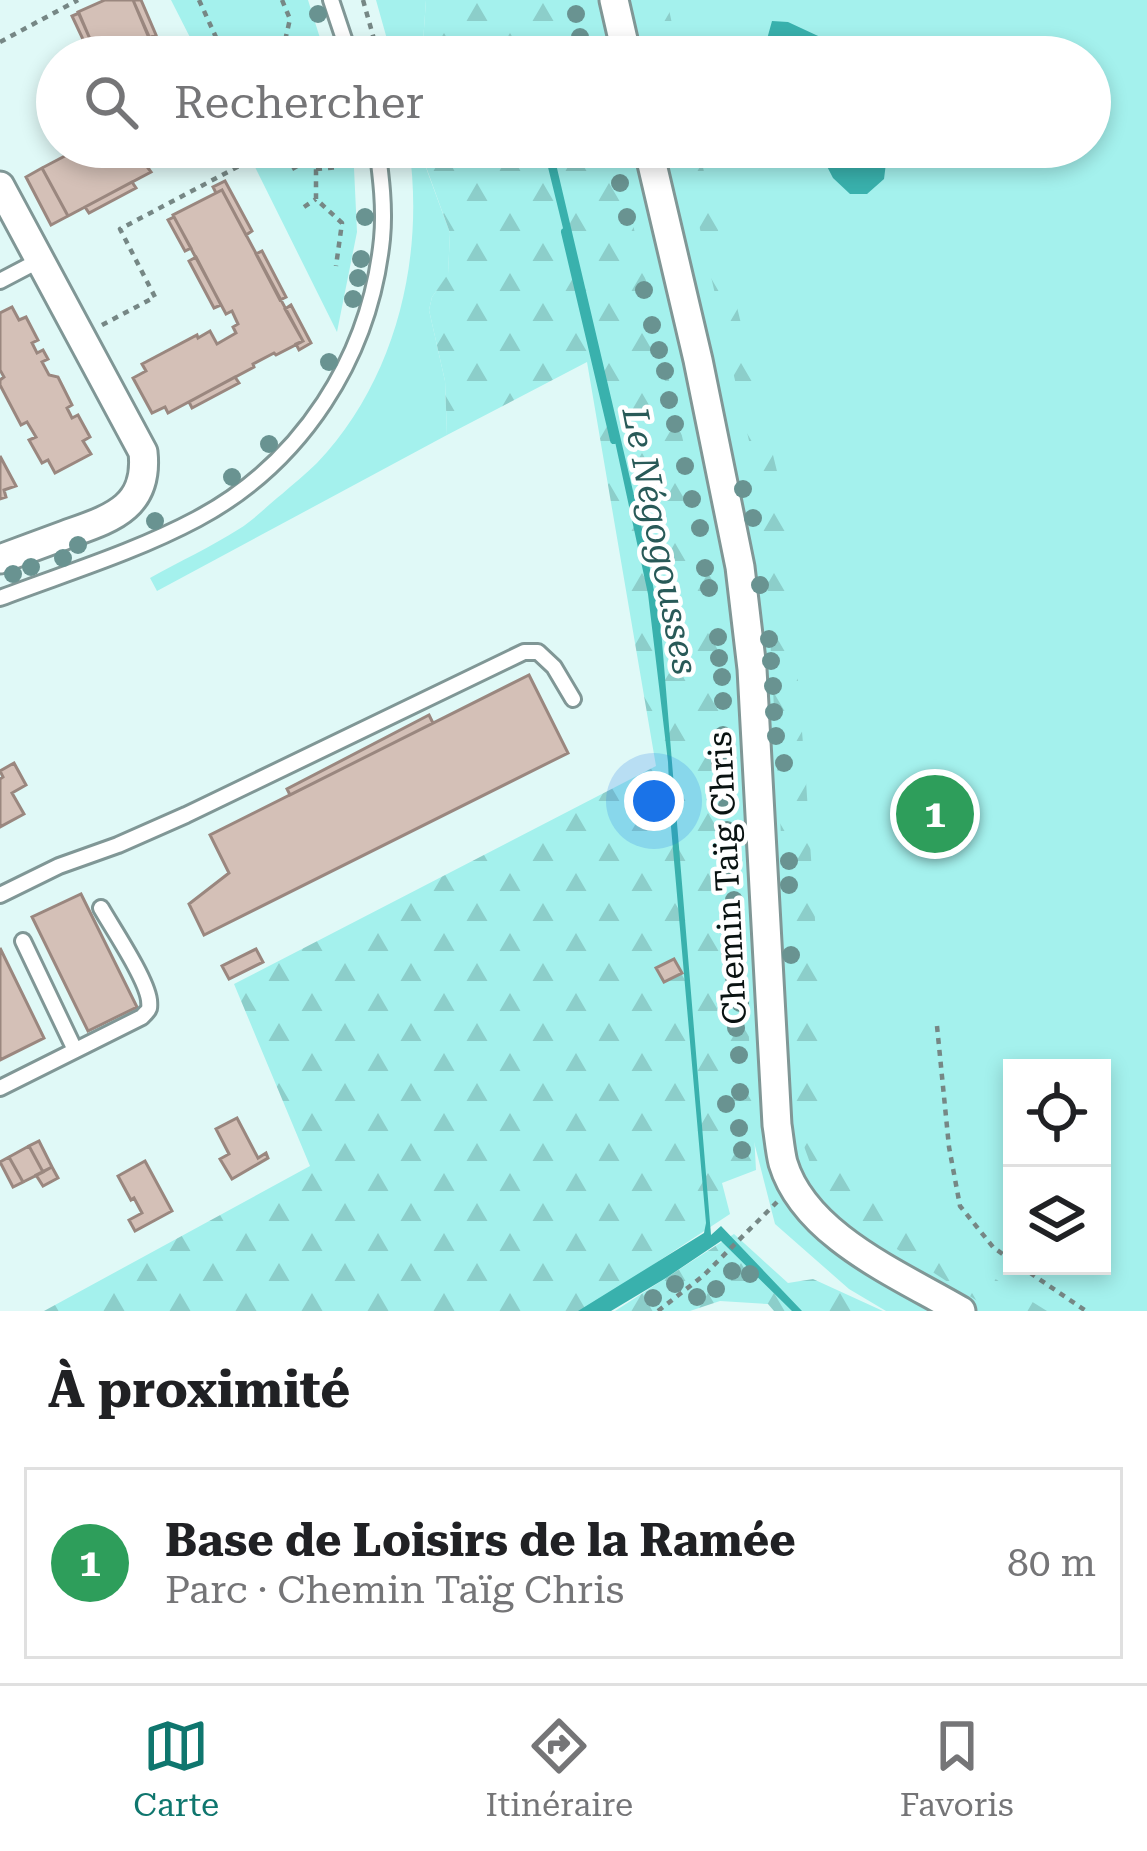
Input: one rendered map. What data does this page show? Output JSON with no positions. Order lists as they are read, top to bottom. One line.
{"streets":{"street":["Chemin Taïg Chris"]},"water":["Le Négogousses"],"page":{"search":"Rechercher","pins":"1","heading":"À proximité","list":[{"mark":"1","name":"Base de Loisirs de la Ramée","note":"Parc · Chemin Taïg Chris","value":"80 m"}],"nav":["Carte","Itinéraire","Favoris"]}}
